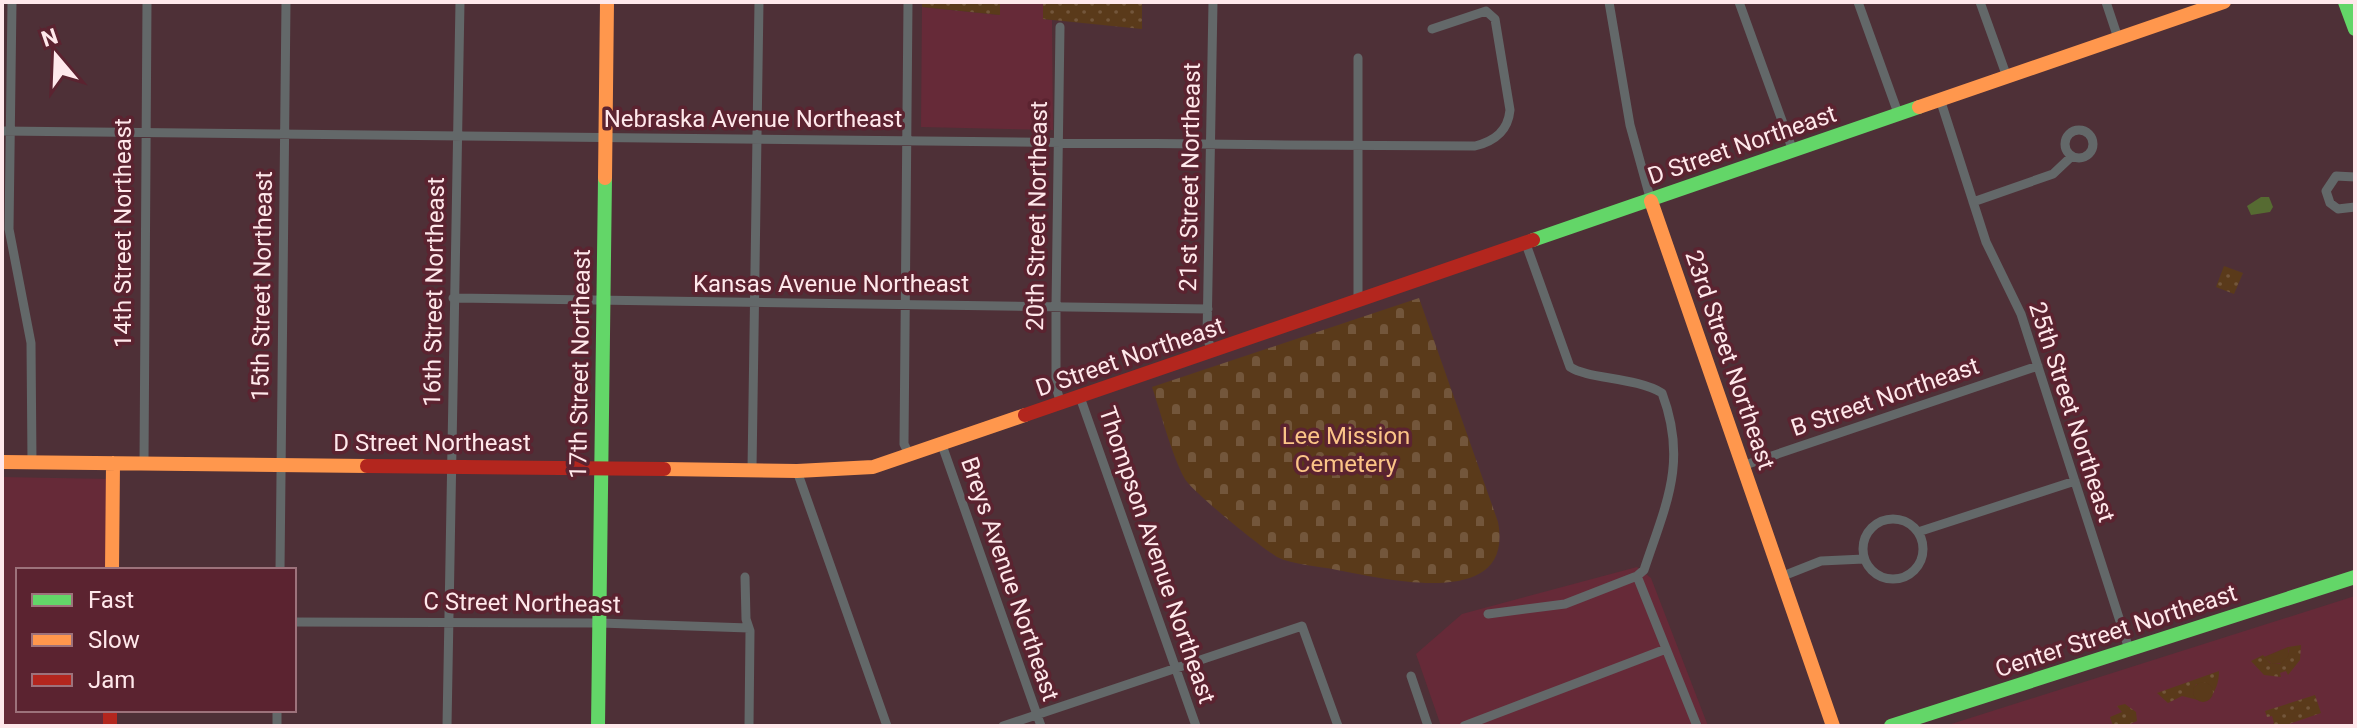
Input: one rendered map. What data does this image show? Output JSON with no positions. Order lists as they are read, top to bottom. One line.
{"streets":{"street":["Nebraska Avenue Northeast","D Street Northeast","21st Street Northeast","20th Street Northeast","14th Street Northeast","Kansas Avenue Northeast","15th Street Northeast","16th Street Northeast","23rd Street Northeast","17th Street Northeast","B Street Northeast","25th Street Northeast","Thompson Avenue Northeast","Breys Avenue Northeast","C Street Northeast","Center Street Northeast"]},"crossings":[["Nebraska Avenue Northeast","21st Street Northeast"],["Nebraska Avenue Northeast","20th Street Northeast"],["Nebraska Avenue Northeast","14th Street Northeast"],["Nebraska Avenue Northeast","15th Street Northeast"],["Nebraska Avenue Northeast","16th Street Northeast"],["Nebraska Avenue Northeast","17th Street Northeast"],["D Street Northeast","21st Street Northeast"],["D Street Northeast","20th Street Northeast"],["D Street Northeast","14th Street Northeast"],["D Street Northeast","15th Street Northeast"],["D Street Northeast","16th Street Northeast"],["D Street Northeast","23rd Street Northeast"],["D Street Northeast","17th Street Northeast"],["D Street Northeast","25th Street Northeast"],["D Street Northeast","Thompson Avenue Northeast"],["D Street Northeast","Breys Avenue Northeast"],["21st Street Northeast","Kansas Avenue Northeast"],["20th Street Northeast","Kansas Avenue Northeast"],["Kansas Avenue Northeast","16th Street Northeast"],["Kansas Avenue Northeast","17th Street Northeast"],["16th Street Northeast","C Street Northeast"],["23rd Street Northeast","B Street Northeast"],["17th Street Northeast","C Street Northeast"],["B Street Northeast","25th Street Northeast"],["25th Street Northeast","Center Street Northeast"]],"parks":["Lee Mission Cemetery"],"legend":["Fast","Slow","Jam"],"north":"top"}
